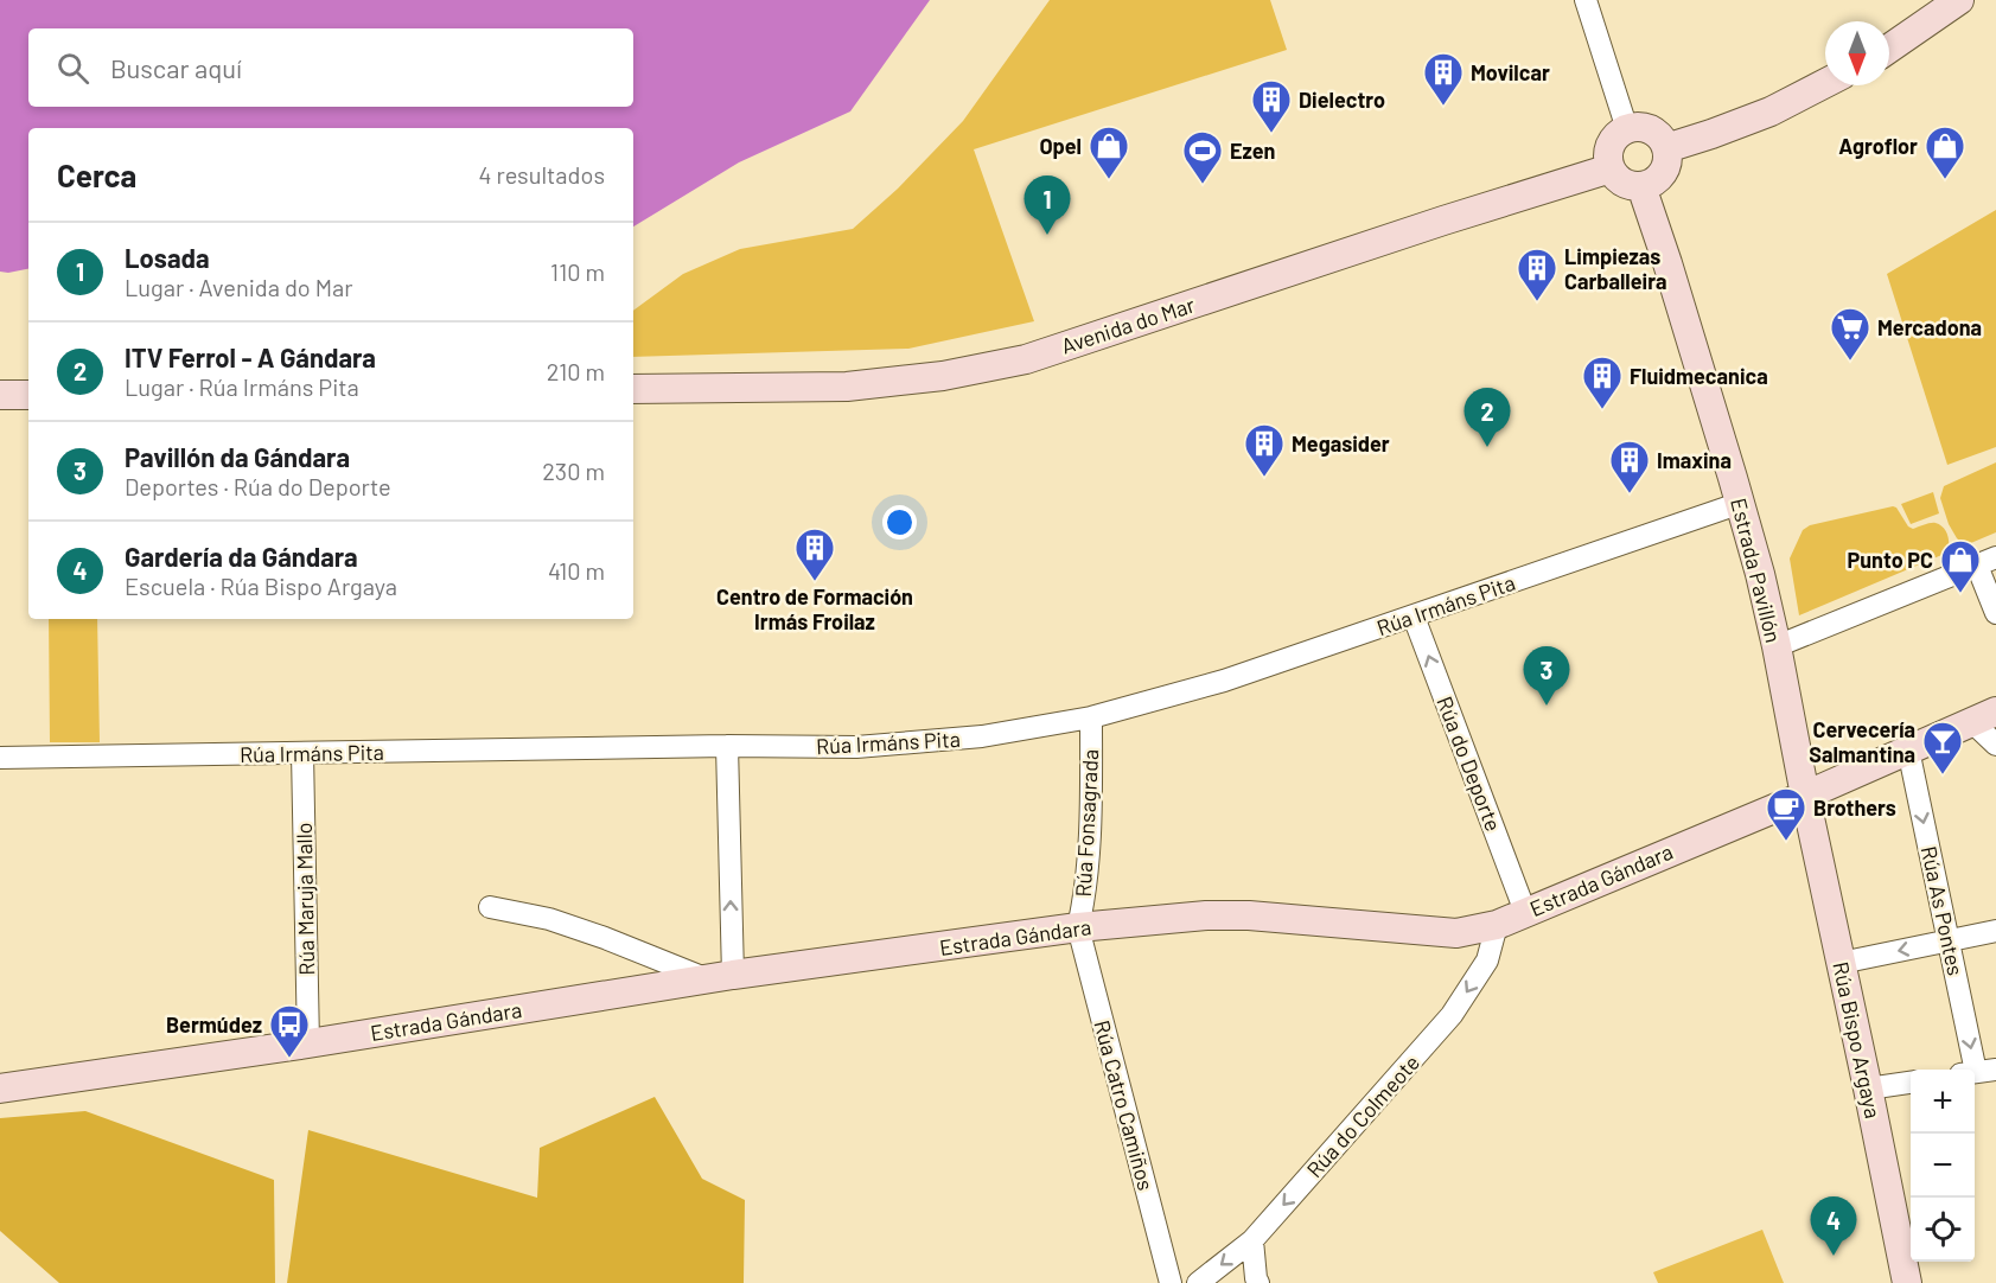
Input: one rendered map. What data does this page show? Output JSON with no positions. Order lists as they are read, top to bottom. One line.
{"streets":{"street":["Avenida do Mar","Estrada Pavillón","Rúa Irmáns Pita","Rúa do Deporte","Rúa Fonsagrada","Estrada Gándara","Rúa Maruja Mallo","Rúa As Pontes","Rúa Bispo Argaya","Rúa Catro Camiños","Rúa do Colmeote"]},"crossings":[["Avenida do Mar","Estrada Pavillón"],["Estrada Pavillón","Rúa Irmáns Pita"],["Estrada Pavillón","Estrada Gándara"],["Estrada Pavillón","Rúa Bispo Argaya"],["Rúa Irmáns Pita","Rúa do Deporte"],["Rúa Irmáns Pita","Rúa Fonsagrada"],["Rúa Irmáns Pita","Rúa Maruja Mallo"],["Rúa do Deporte","Estrada Gándara"],["Rúa Fonsagrada","Estrada Gándara"],["Rúa Fonsagrada","Rúa Catro Camiños"],["Estrada Gándara","Rúa Maruja Mallo"],["Estrada Gándara","Rúa As Pontes"],["Estrada Gándara","Rúa Bispo Argaya"],["Estrada Gándara","Rúa Catro Camiños"],["Estrada Gándara","Rúa do Colmeote"]],"one_way":["Rúa do Deporte","Rúa As Pontes","Rúa do Colmeote"],"places":{"building":["Movilcar","Dielectro","Limpiezas Carballeira","Fluidmecanica","Megasider","Imaxina","Centro de Formación Irmás Froilaz"],"shop":["Opel","Agroflor","Punto PC"],"sports":["Ezen"],"supermarket":["Mercadona"],"bar":["Cervecería Salmantina"],"cafe":["Brothers"],"bus stop":["Bermúdez"]},"north":"bottom","page":{"search":"Buscar aquí","heading":["Cerca","4 resultados"],"pins":["1","2","3","4"],"list":[{"mark":"1","name":"Losada","note":"Lugar · Avenida do Mar","value":"110 m"},{"mark":"2","name":"ITV Ferrol - A Gándara","note":"Lugar · Rúa Irmáns Pita","value":"210 m"},{"mark":"3","name":"Pavillón da Gándara","note":"Deportes · Rúa do Deporte","value":"230 m"},{"mark":"4","name":"Gardería da Gándara","note":"Escuela · Rúa Bispo Argaya","value":"410 m"}],"map_buttons":["+","−"]}}
